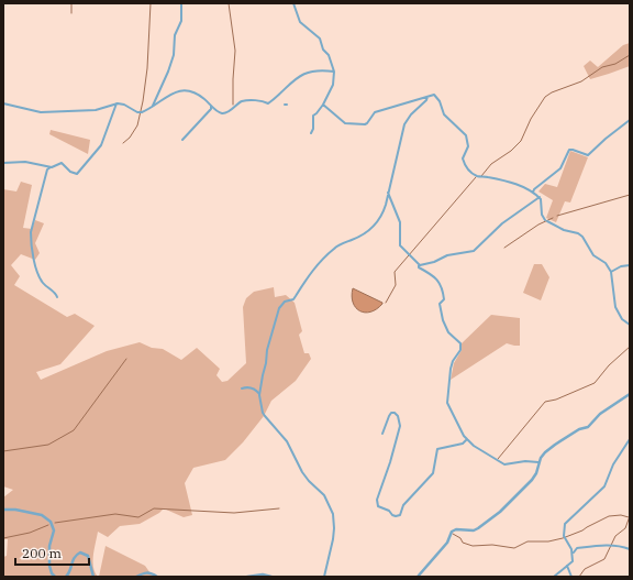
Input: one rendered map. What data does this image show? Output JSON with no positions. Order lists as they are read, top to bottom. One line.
{"scale_bar":"200 m"}
